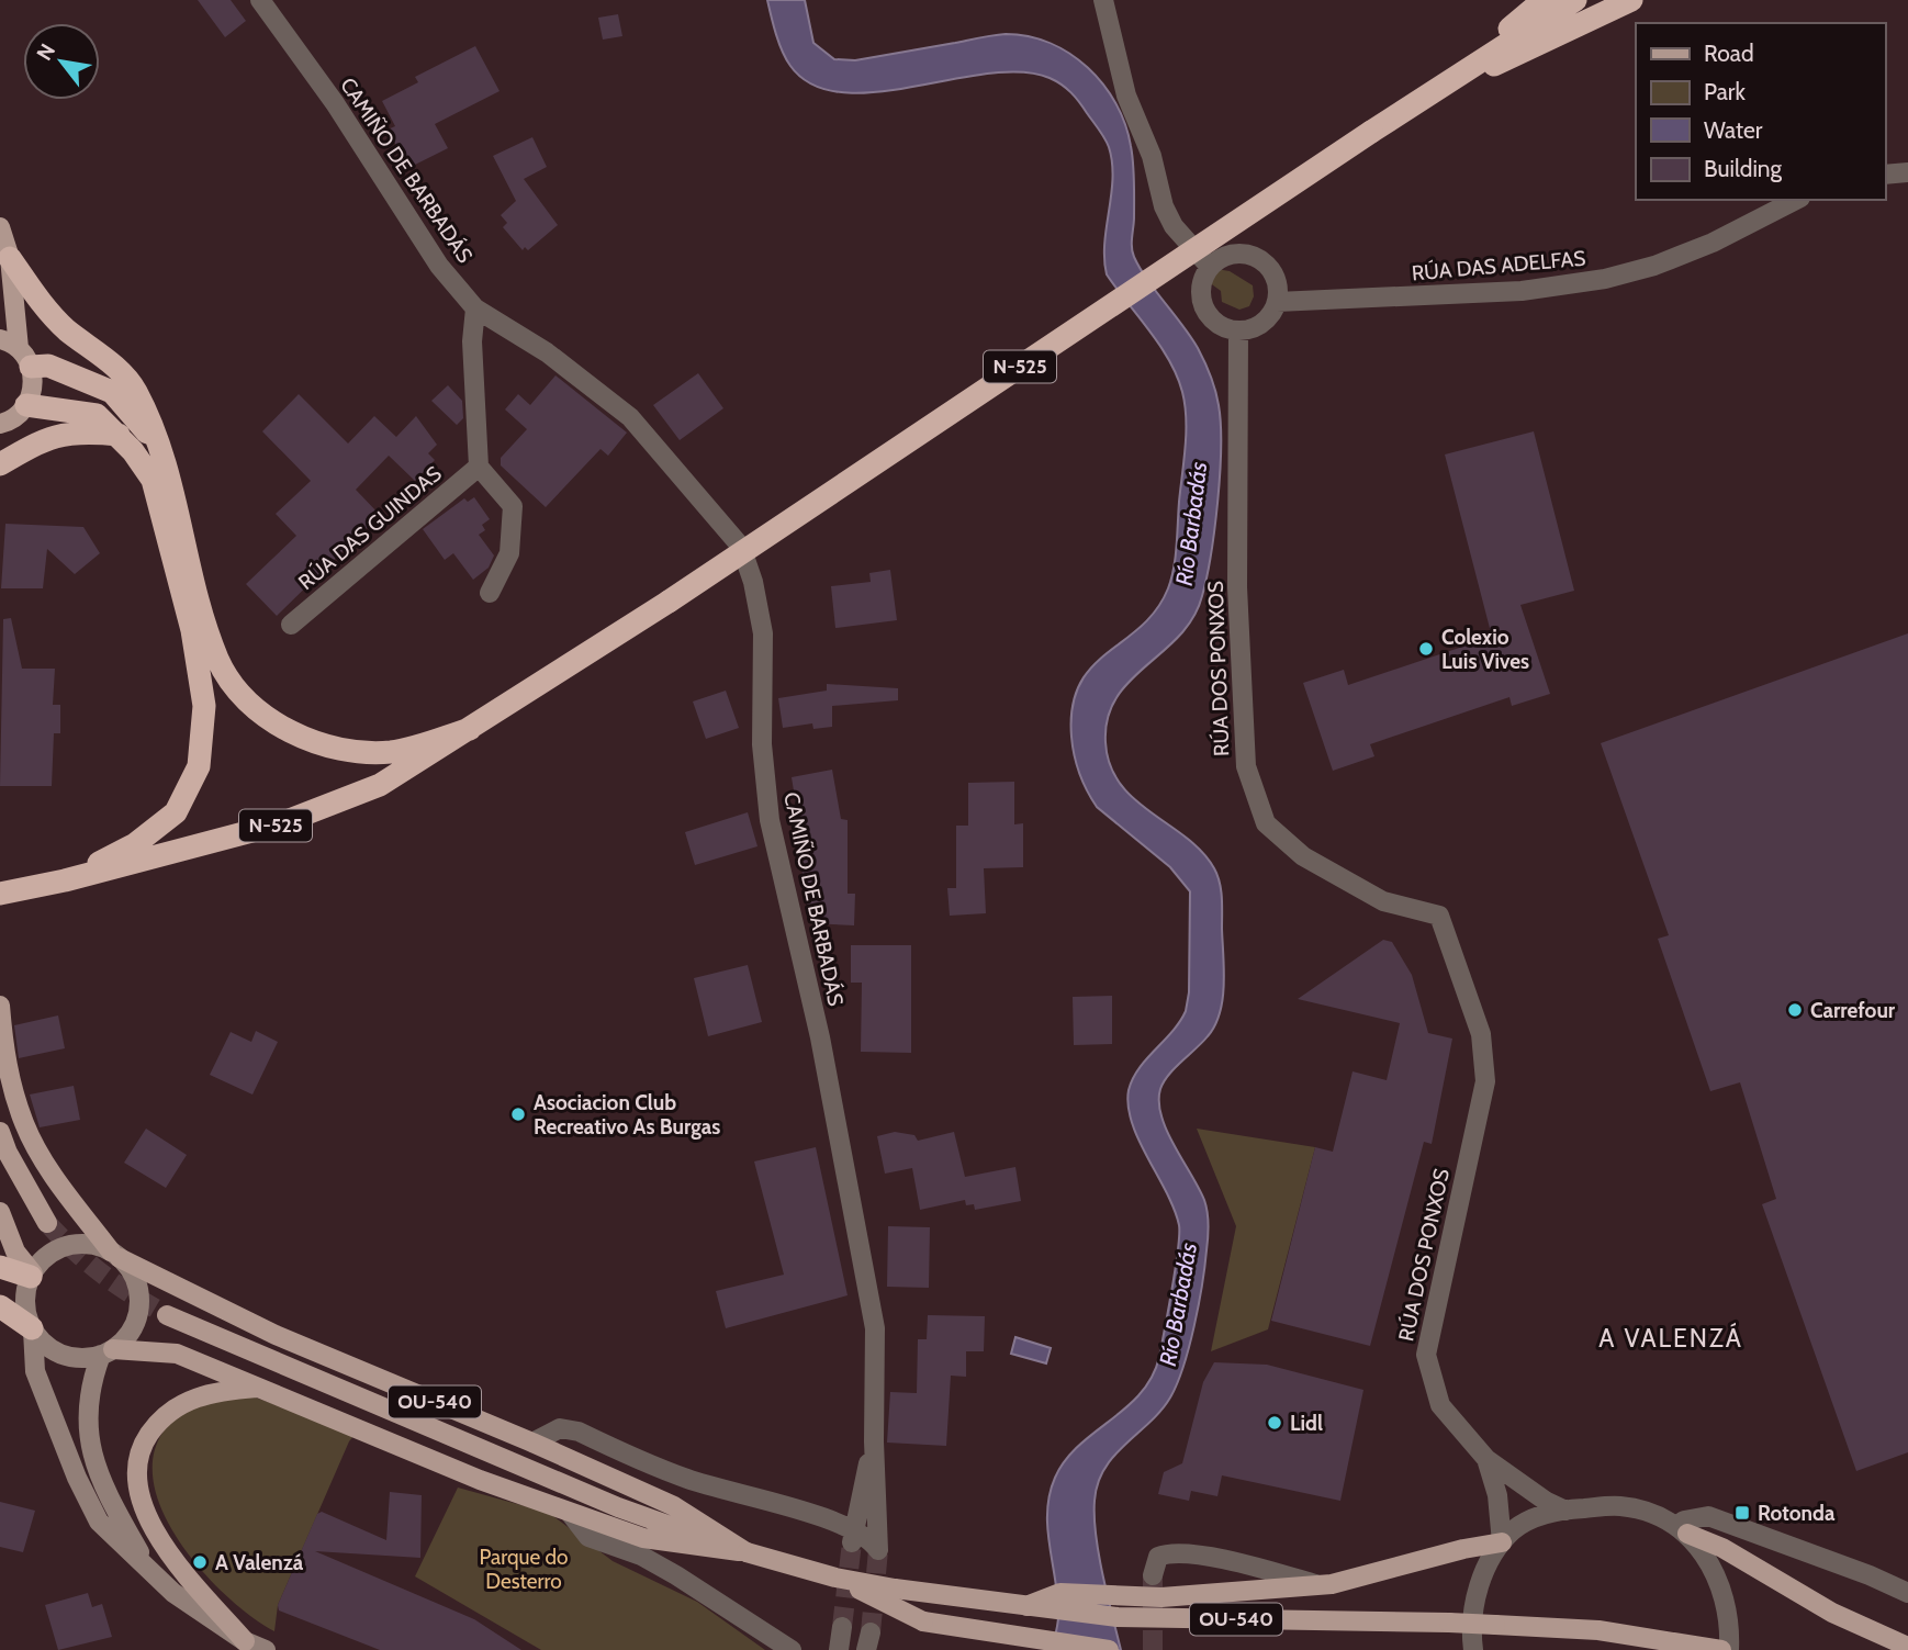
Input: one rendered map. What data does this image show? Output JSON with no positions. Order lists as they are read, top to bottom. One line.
{"streets":{"highway":["N-525"],"main road":["OU-540"],"street":["CAMIÑO DE BARBADÁS","RÚA DAS ADELFAS","RÚA DAS GUINDAS","RÚA DOS PONXOS"]},"crossings":[["RÚA DAS ADELFAS","RÚA DOS PONXOS"]],"districts":["A VALENZÁ"],"water":["Río Barbadás"],"parks":["Parque do Desterro"],"places":{"other":["Colexio Luis Vives","Carrefour","Asociacion Club Recreativo As Burgas","Lidl","A Valenzá"],"transit":["Rotonda"]},"legend":["Road","Park","Water","Building"],"north":"top left"}
